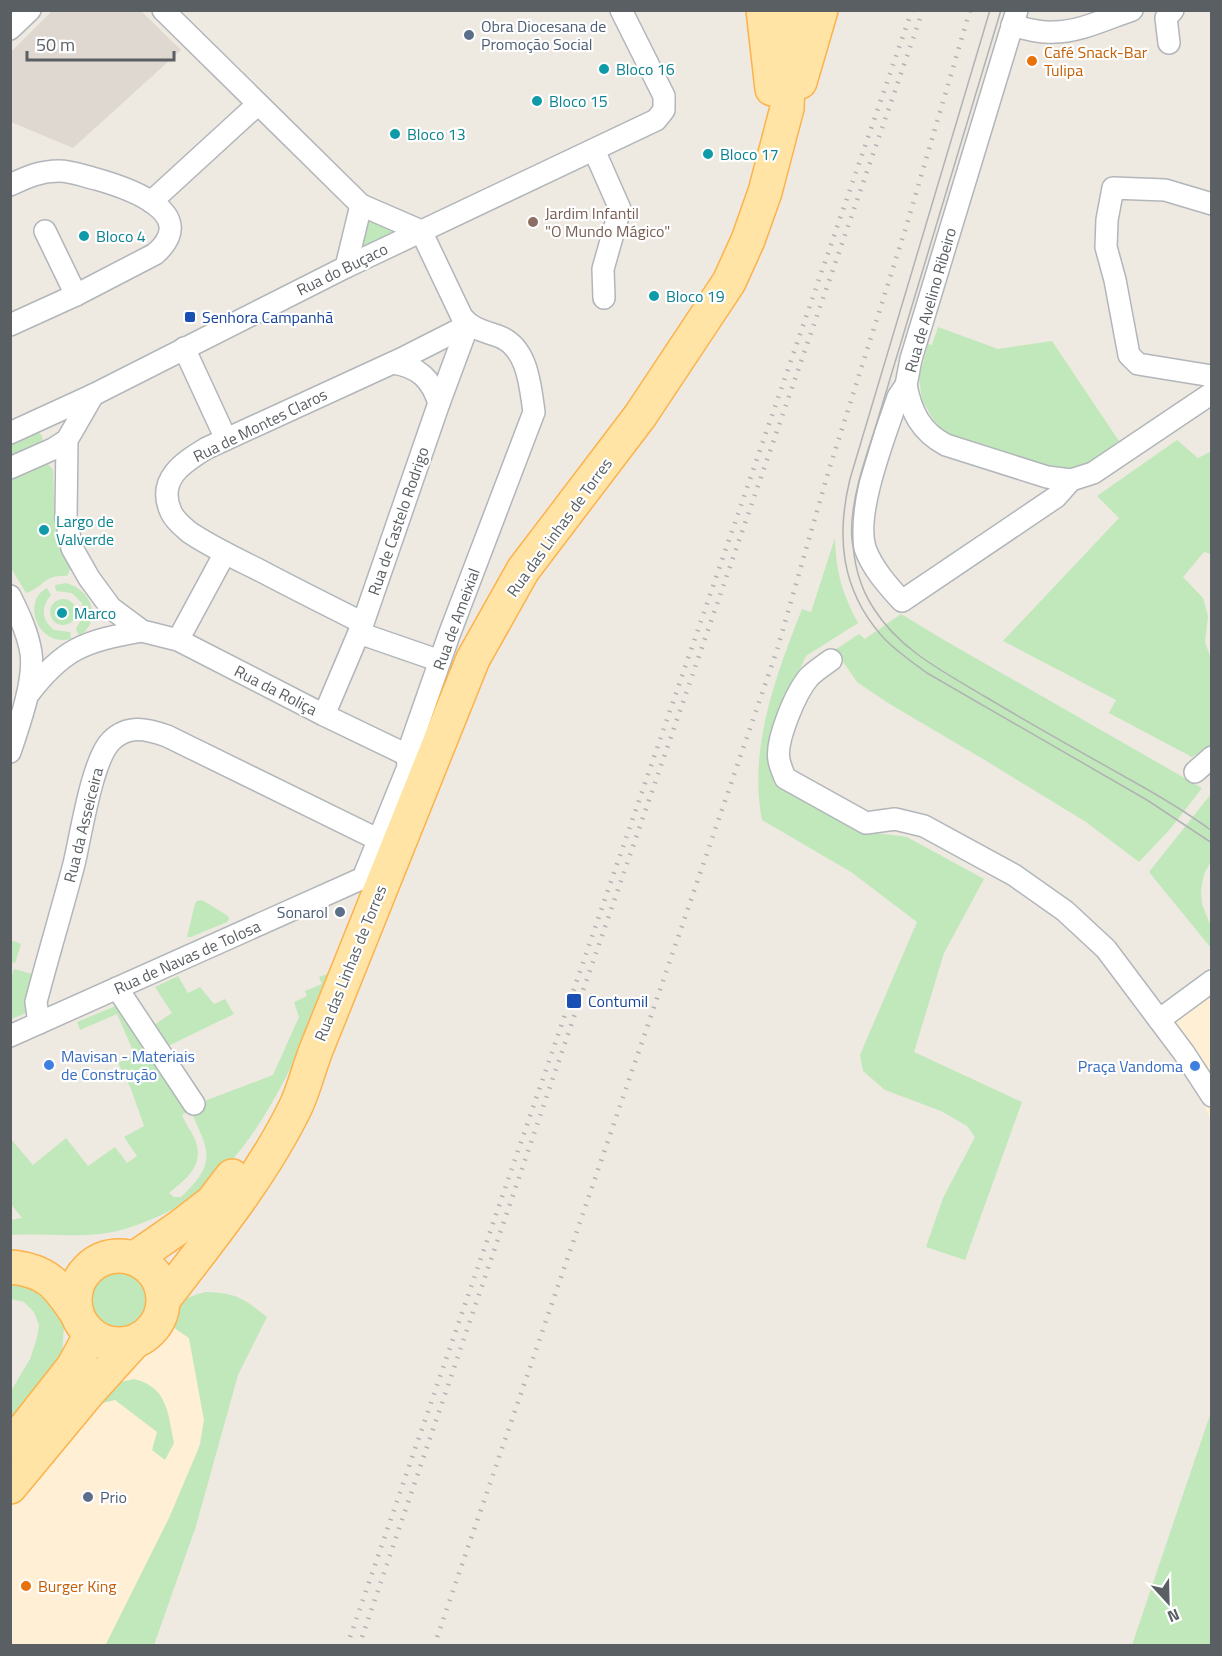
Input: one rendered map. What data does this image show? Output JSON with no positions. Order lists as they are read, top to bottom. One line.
{"streets":{"main road":["Rua das Linhas de Torres"],"street":["Rua do Buçaco","Rua de Avelino Ribeiro","Rua de Montes Claros","Rua de Castelo Rodrigo","Rua de Ameixial","Rua da Roliça","Rua da Asseiceira","Rua de Navas de Tolosa"]},"crossings":[["Rua de Montes Claros","Rua de Castelo Rodrigo"],["Rua de Montes Claros","Rua de Ameixial"],["Rua de Castelo Rodrigo","Rua de Ameixial"],["Rua de Castelo Rodrigo","Rua da Roliça"],["Rua de Ameixial","Rua da Roliça"],["Rua de Ameixial","Rua da Asseiceira"],["Rua de Ameixial","Rua de Navas de Tolosa"],["Rua da Asseiceira","Rua de Navas de Tolosa"]],"places":{"other":["Obra Diocesana de Promoção Social","Café Snack-Bar Tulipa","Bloco 16","Bloco 15","Bloco 13","Bloco 17","Jardim Infantil \"O Mundo Mágico\"","Bloco 4","Bloco 19","Largo de Valverde","Marco","Sonarol","Mavisan - Materiais de Construção","Praça Vandoma","Prio","Burger King"],"transit":["Senhora Campanhã","Contumil"]},"scale_bar":"50 m","north":"bottom"}
